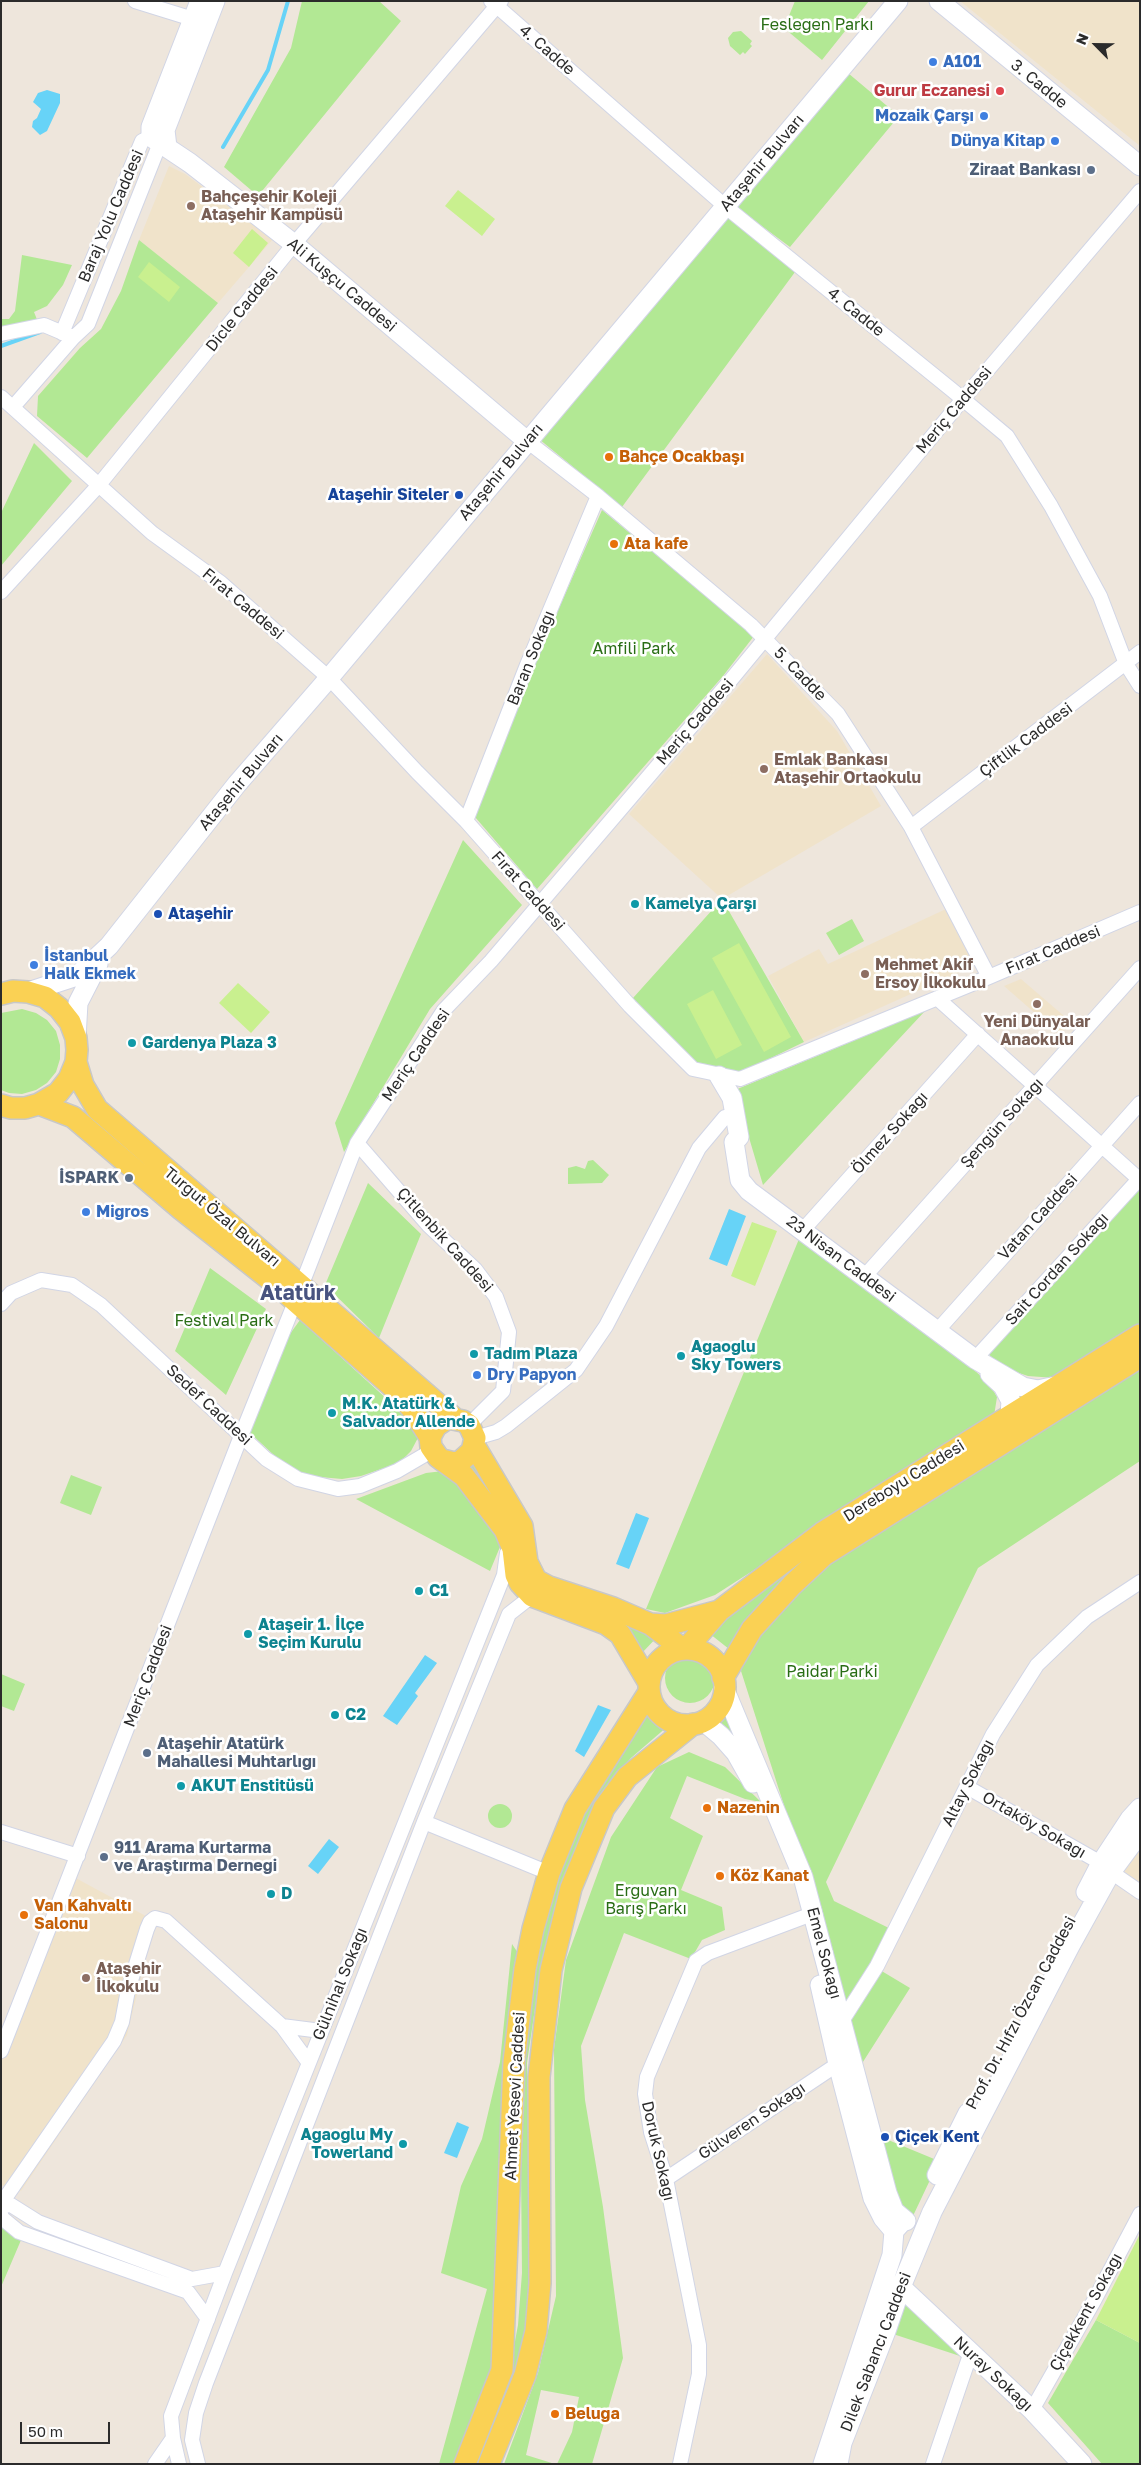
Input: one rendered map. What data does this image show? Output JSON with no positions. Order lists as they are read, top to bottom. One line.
{"streets":{"main road":["Turgut Özal Bulvarı","Dereboyu Caddesi","Ahmet Yesevi Caddesi"],"street":["4. Cadde","3. Cadde","Ataşehir Bulvarı","Baraj Yolu Caddesi","Ali Kuşçu Caddesi","Dicle Caddesi","Meriç Caddesi","Fırat Caddesi","Baran Sokağı","5. Cadde","Çiftlik Caddesi","Şengün Sokağı","Ölmez Sokağı","Vatan Caddesi","Çitlenbik Caddesi","23 Nisan Caddesi","Sait Cordan Sokağı","Sedef Caddesi","Altay Sokağı","Ortaköy Sokağı","Emel Sokağı","Gülnihal Sokağı","Prof. Dr. Hıfzı Özcan Caddesi","Gülveren Sokağı","Doruk Sokağı","Çiçekkent Sokağı","Dilek Sabancı Caddesi","Nuray Sokağı"]},"crossings":[["4. Cadde","Ataşehir Bulvarı"],["4. Cadde","Dicle Caddesi"],["4. Cadde","Meriç Caddesi"],["4. Cadde","Çiftlik Caddesi"],["Ataşehir Bulvarı","Ali Kuşçu Caddesi"],["Ataşehir Bulvarı","Fırat Caddesi"],["Ataşehir Bulvarı","5. Cadde"],["Ataşehir Bulvarı","Turgut Özal Bulvarı"],["Baraj Yolu Caddesi","Ali Kuşçu Caddesi"],["Baraj Yolu Caddesi","Fırat Caddesi"],["Ali Kuşçu Caddesi","Dicle Caddesi"],["Ali Kuşçu Caddesi","5. Cadde"],["Dicle Caddesi","Fırat Caddesi"],["Meriç Caddesi","Fırat Caddesi"],["Meriç Caddesi","5. Cadde"],["Meriç Caddesi","Turgut Özal Bulvarı"],["Meriç Caddesi","Çitlenbik Caddesi"],["Meriç Caddesi","Sedef Caddesi"],["Fırat Caddesi","Baran Sokağı"],["Fırat Caddesi","5. Cadde"],["Baran Sokağı","5. Cadde"],["5. Cadde","Çiftlik Caddesi"],["Şengün Sokağı","23 Nisan Caddesi"],["Ölmez Sokağı","23 Nisan Caddesi"],["Turgut Özal Bulvarı","Çitlenbik Caddesi"],["Turgut Özal Bulvarı","Sedef Caddesi"],["Turgut Özal Bulvarı","Dereboyu Caddesi"],["Turgut Özal Bulvarı","Emel Sokağı"],["Turgut Özal Bulvarı","Gülnihal Sokağı"],["Turgut Özal Bulvarı","Ahmet Yesevi Caddesi"],["Vatan Caddesi","23 Nisan Caddesi"],["Çitlenbik Caddesi","Sedef Caddesi"],["23 Nisan Caddesi","Sait Cordan Sokağı"],["Dereboyu Caddesi","Emel Sokağı"],["Dereboyu Caddesi","Ahmet Yesevi Caddesi"],["Altay Sokağı","Ortaköy Sokağı"],["Altay Sokağı","Emel Sokağı"],["Ortaköy Sokağı","Prof. Dr. Hıfzı Özcan Caddesi"],["Emel Sokağı","Prof. Dr. Hıfzı Özcan Caddesi"],["Emel Sokağı","Ahmet Yesevi Caddesi"],["Emel Sokağı","Gülveren Sokağı"],["Emel Sokağı","Doruk Sokağı"],["Emel Sokağı","Dilek Sabancı Caddesi"],["Prof. Dr. Hıfzı Özcan Caddesi","Dilek Sabancı Caddesi"],["Gülveren Sokağı","Doruk Sokağı"],["Çiçekkent Sokağı","Nuray Sokağı"],["Dilek Sabancı Caddesi","Nuray Sokağı"]],"districts":["Atatürk"],"parks":["Fesleğen Parkı","Amfili Park","Festival Park","Paidar Parki","Erguvan Barış Parkı"],"places":["A101","Gurur Eczanesi","Mozaik Çarşı","Dünya Kitap","Ziraat Bankası","Bahçeşehir Koleji Ataşehir Kampüsü","Bahçe Ocakbaşı","Ataşehir Siteler","Ata kafe","Emlak Bankası Ataşehir Ortaokulu","Kamelya Çarşı","Ataşehir","İstanbul Halk Ekmek","Mehmet Akif Ersoy İlkokulu","Yeni Dünyalar Anaokulu","Gardenya Plaza 3","İSPARK","Migros","Tadım Plaza","Ağaoğlu Sky Towers","Dry Papyon","M.K. Atatürk & Salvador Allende","C1","Ataşeir 1. İlçe Seçim Kurulu","C2","Ataşehir Atatürk Mahallesi Muhtarlığı","AKUT Enstitüsü","Nazenin","911 Arama Kurtarma ve Araştırma Derneği","Köz Kanat","D","Van Kahvaltı Salonu","Ataşehir İlkokulu","Çiçek Kent","Ağaoğlu My Towerland","Beluga"],"scale_bar":"50 m","north":"top left"}
